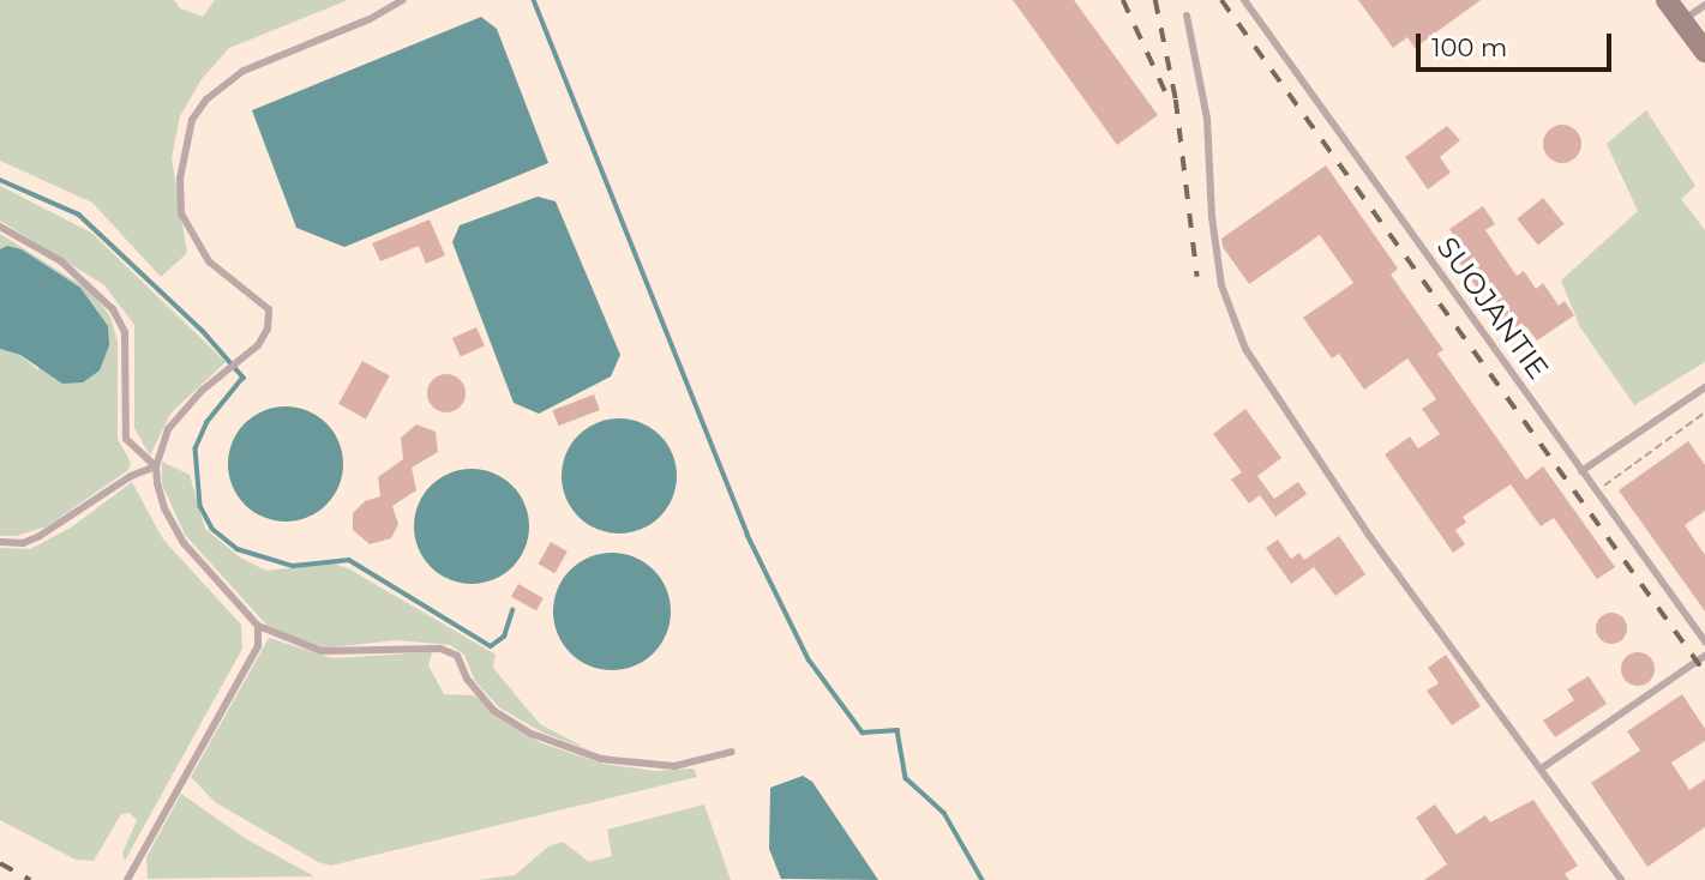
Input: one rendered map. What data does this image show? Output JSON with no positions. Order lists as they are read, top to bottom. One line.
{"streets":{"lane":["SUOJANTIE"]},"scale_bar":"100 m"}
